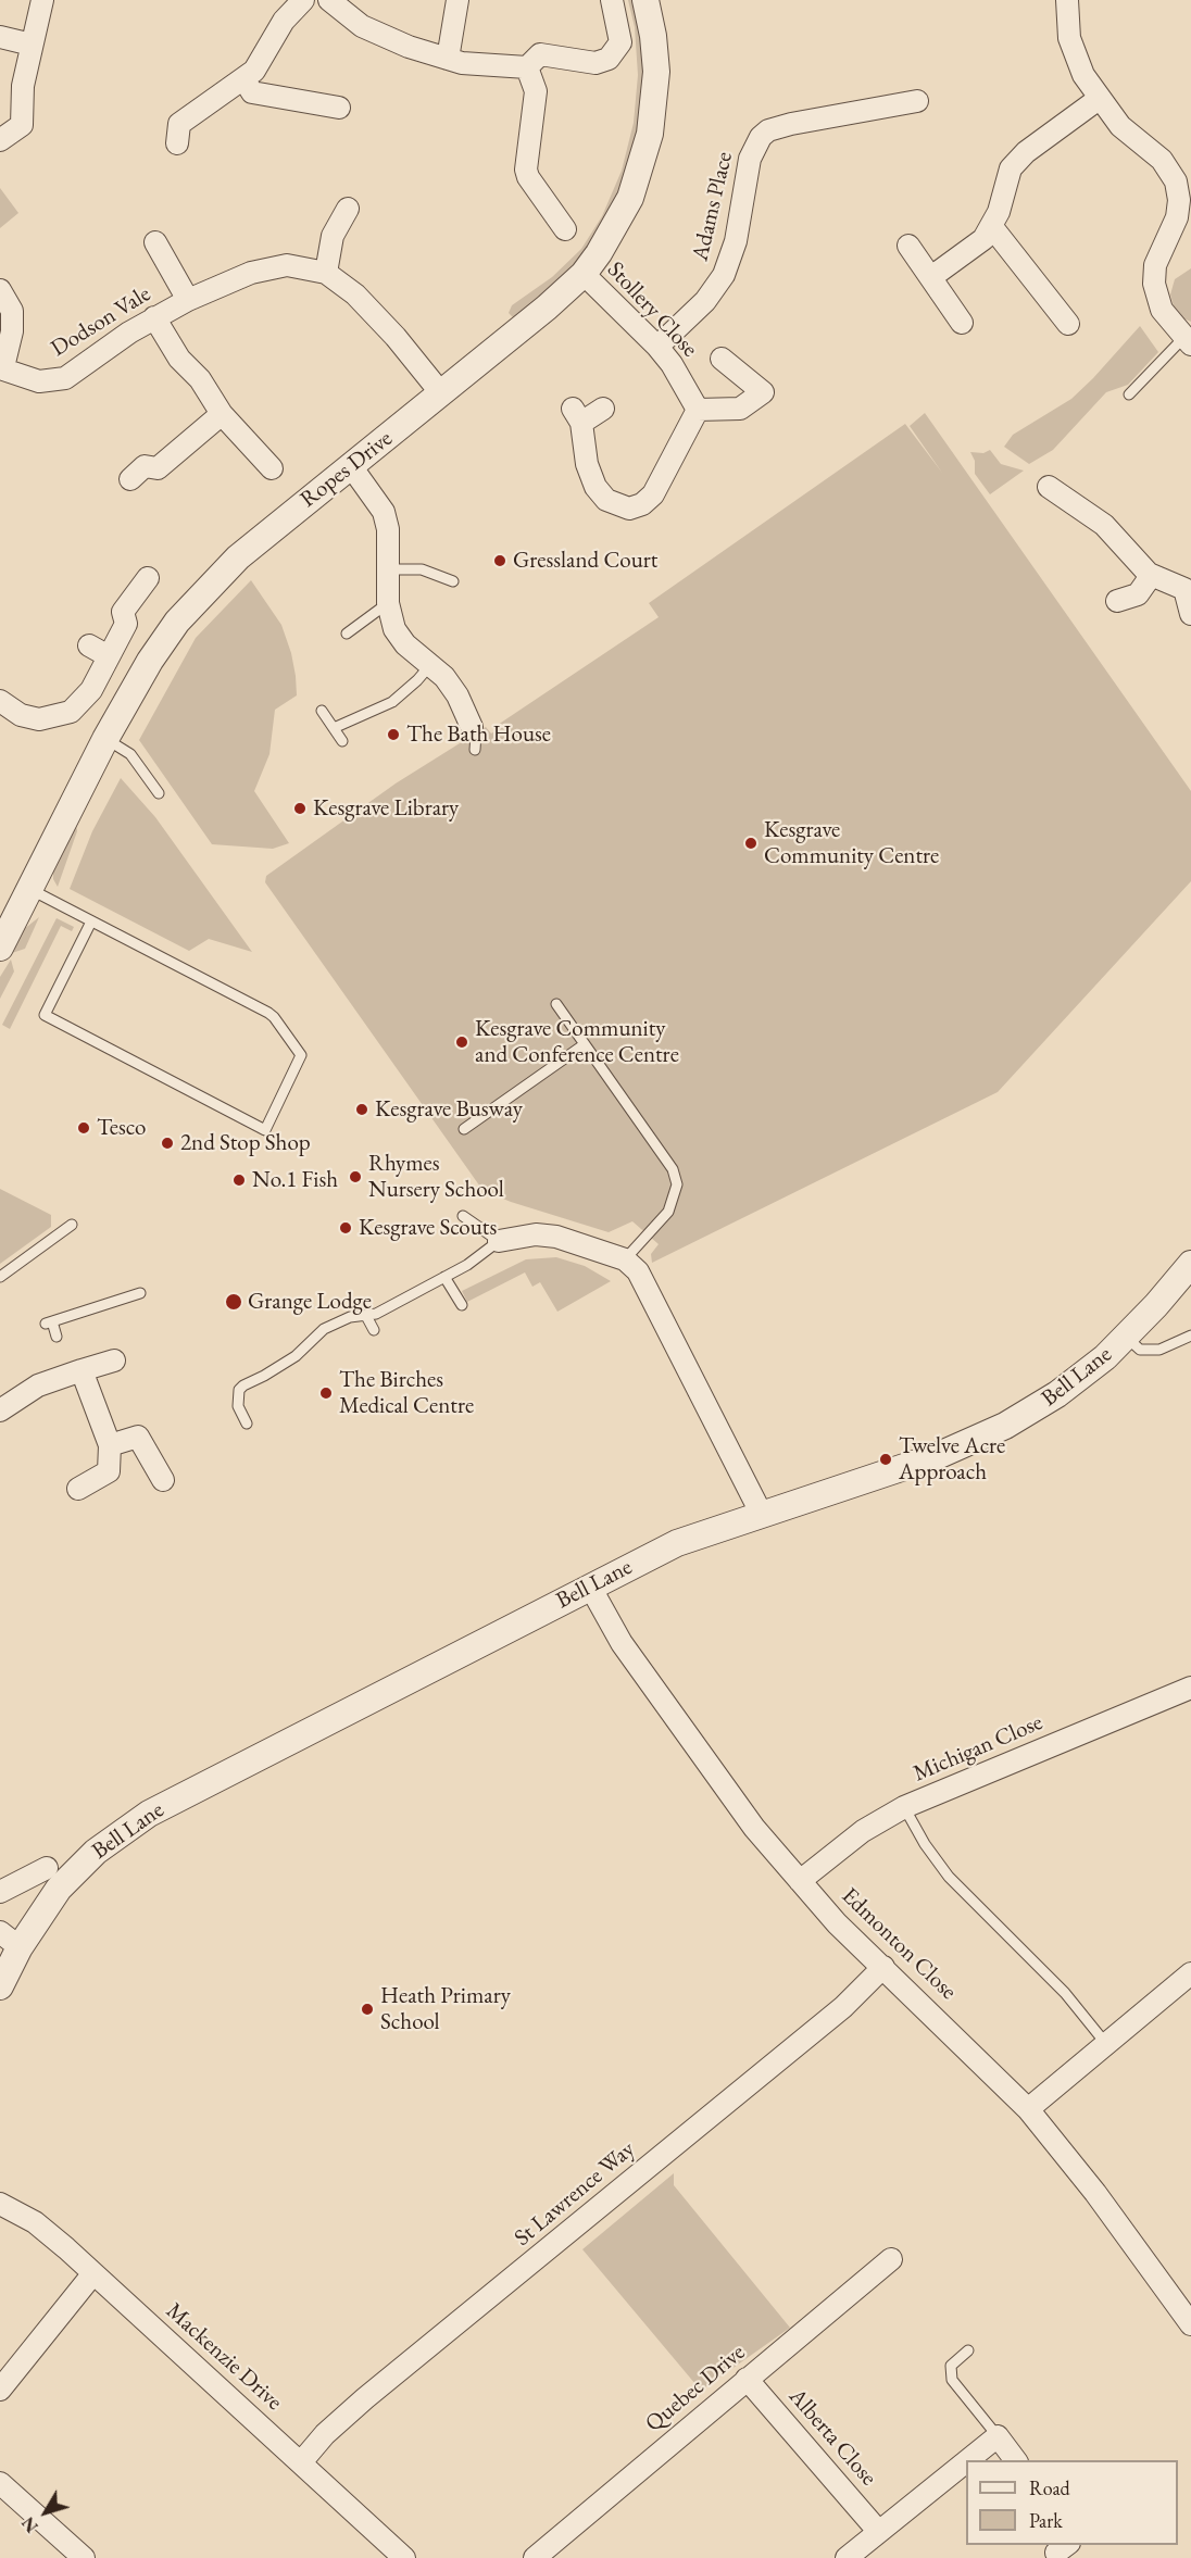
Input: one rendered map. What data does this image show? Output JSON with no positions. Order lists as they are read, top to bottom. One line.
{"streets":{"street":["Adams Place","Stollery Close","Dodson Vale","Ropes Drive","Bell Lane","Michigan Close","Edmonton Close","St Lawrence Way","Mackenzie Drive","Quebec Drive","Alberta Close"]},"crossings":[["Adams Place","Stollery Close"],["Stollery Close","Ropes Drive"],["Dodson Vale","Ropes Drive"],["Bell Lane","Edmonton Close"],["Michigan Close","Edmonton Close"],["Edmonton Close","St Lawrence Way"],["St Lawrence Way","Mackenzie Drive"],["Quebec Drive","Alberta Close"]],"places":["Gressland Court","The Bath House","Kesgrave Library","Kesgrave Community Centre","Kesgrave Community and Conference Centre","Kesgrave Busway","Tesco","2nd Stop Shop","Rhymes Nursery School","No.1 Fish","Kesgrave Scouts","Grange Lodge","The Birches Medical Centre","Twelve Acre Approach","Heath Primary School"],"legend":["Road","Park"],"north":"bottom left"}
